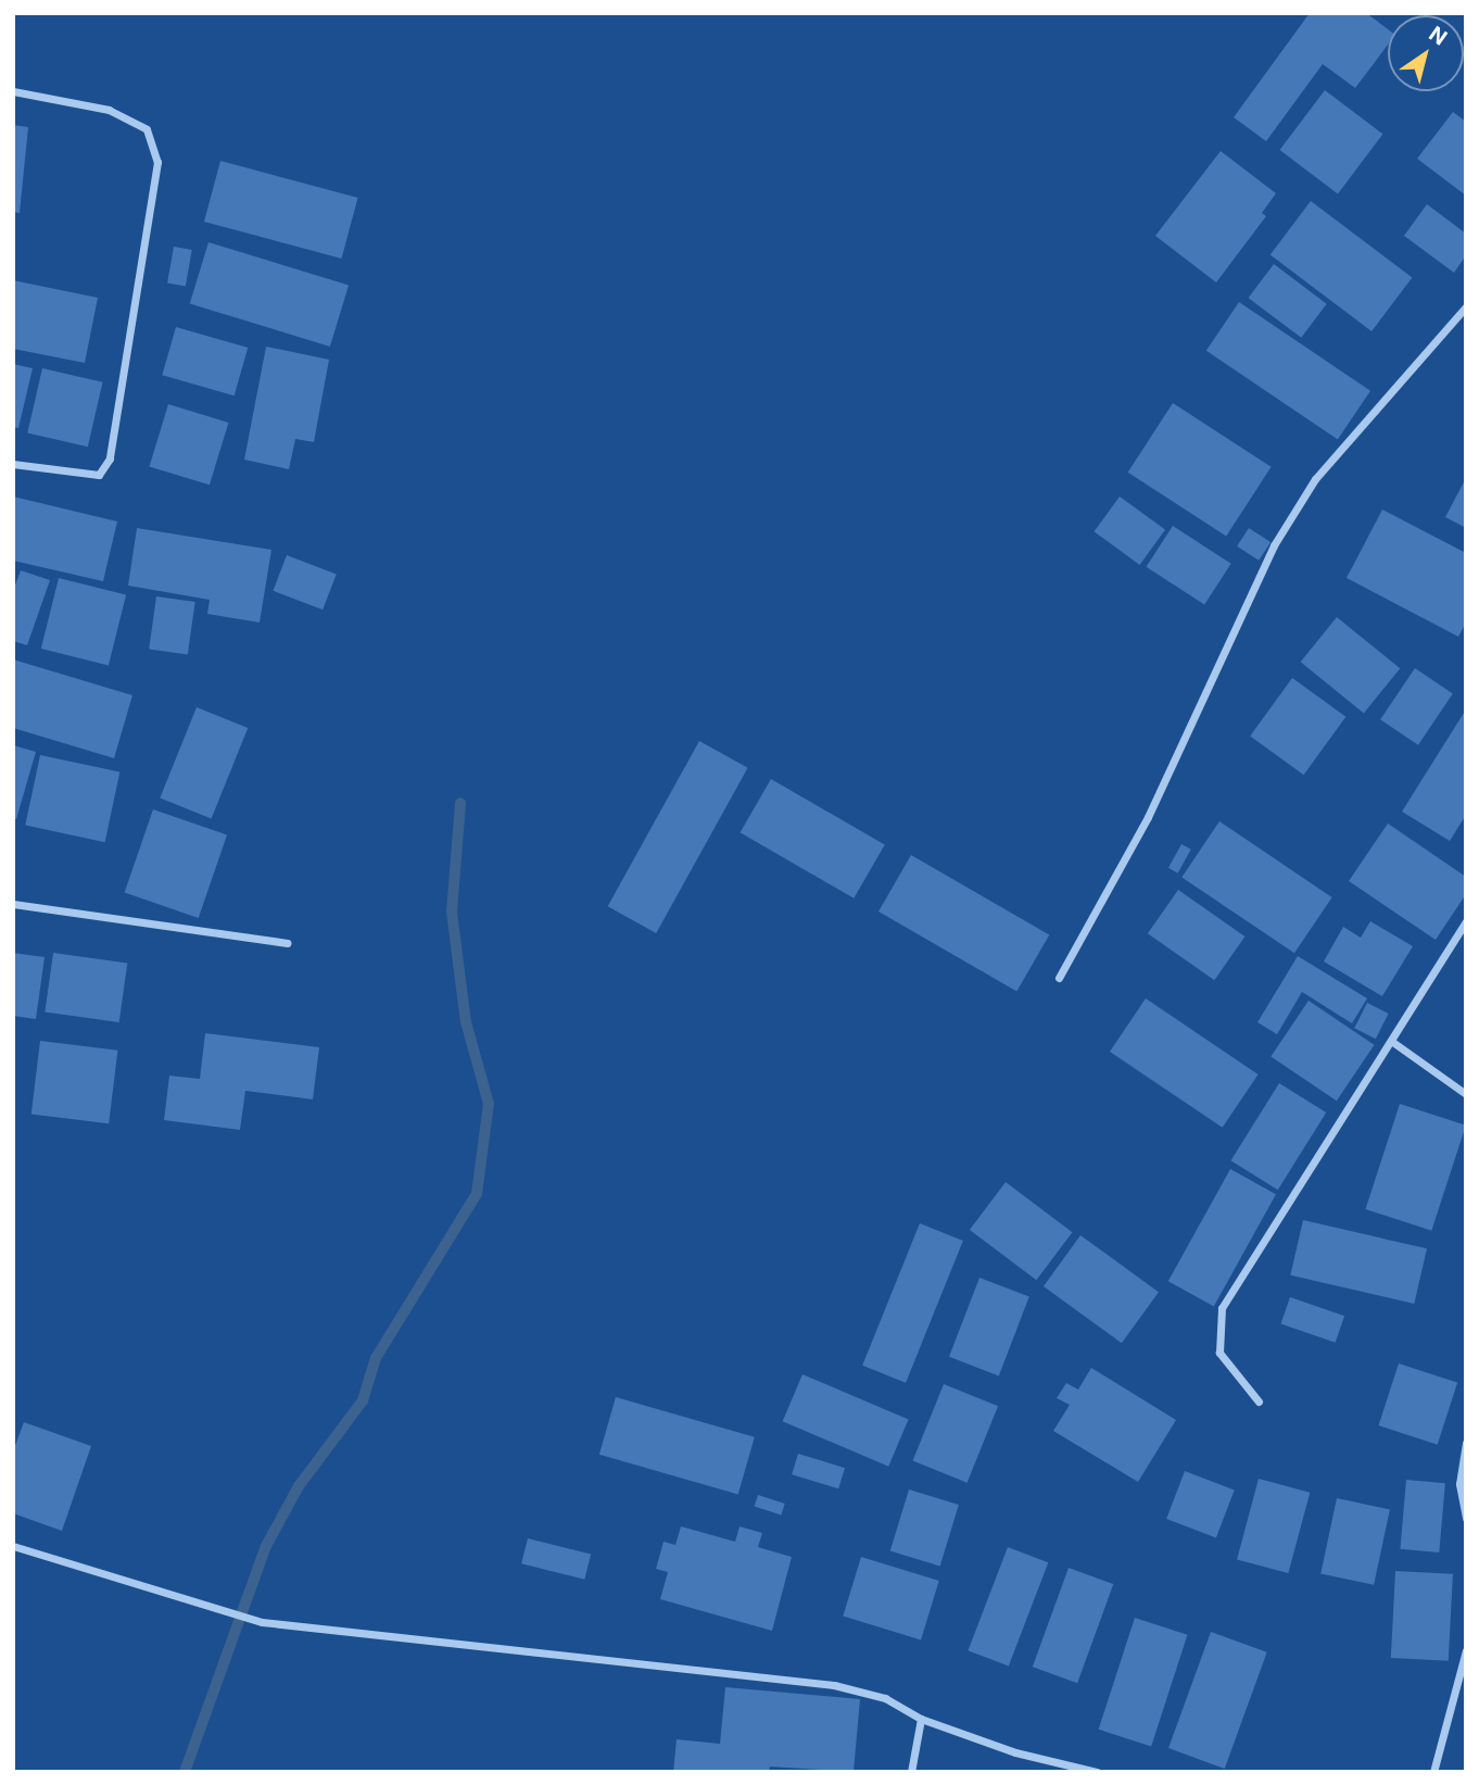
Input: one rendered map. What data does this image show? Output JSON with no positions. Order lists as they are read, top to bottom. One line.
{"north":"top right"}
